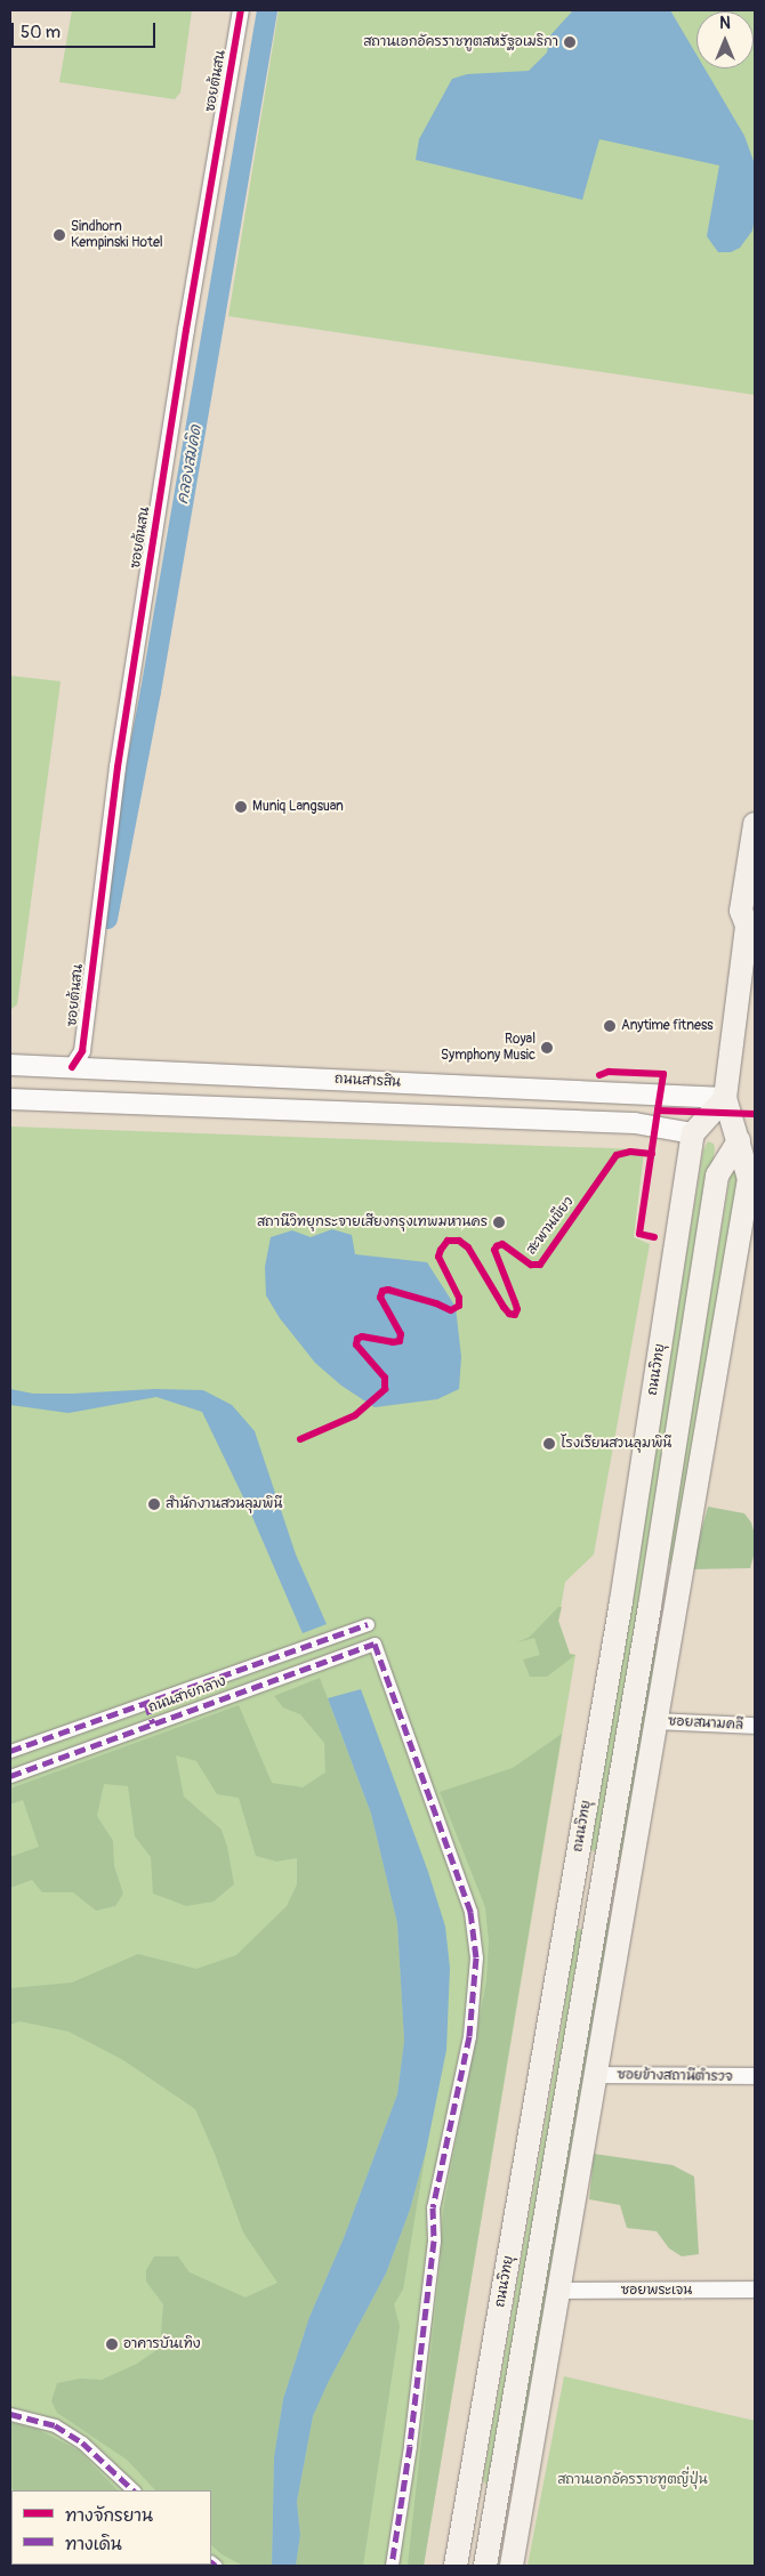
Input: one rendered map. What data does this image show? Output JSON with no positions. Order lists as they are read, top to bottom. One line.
{"streets":{"main road":["ถนนวิทยุ"],"street":["ซอยต้นสน","ถนนสารสิน","ถนนสายกลาง","ซอยสนามคลี","ซอยข้างสถานีตำรวจ","ซอยพระเจน"],"cycle path":["สะพานเขียว"]},"crossings":[["ซอยต้นสน","ถนนสารสิน"]],"water":["คลองสมคิด"],"parks":["สถานเอกอัครราชทูตญี่ปุ่น"],"places":["สถานเอกอัครราชทูตสหรัฐอเมริกา","Sindhorn Kempinski Hotel","Muniq Langsuan","Anytime fitness","Royal Symphony Music","สถานีวิทยุกระจายเสียงกรุงเทพมหานคร","โรงเรียนสวนลุมพินี","สำนักงานสวนลุมพินี","อาคารบันเทิง"],"legend":["ทางจักรยาน","ทางเดิน"],"scale_bar":"50 m","north":"top"}
